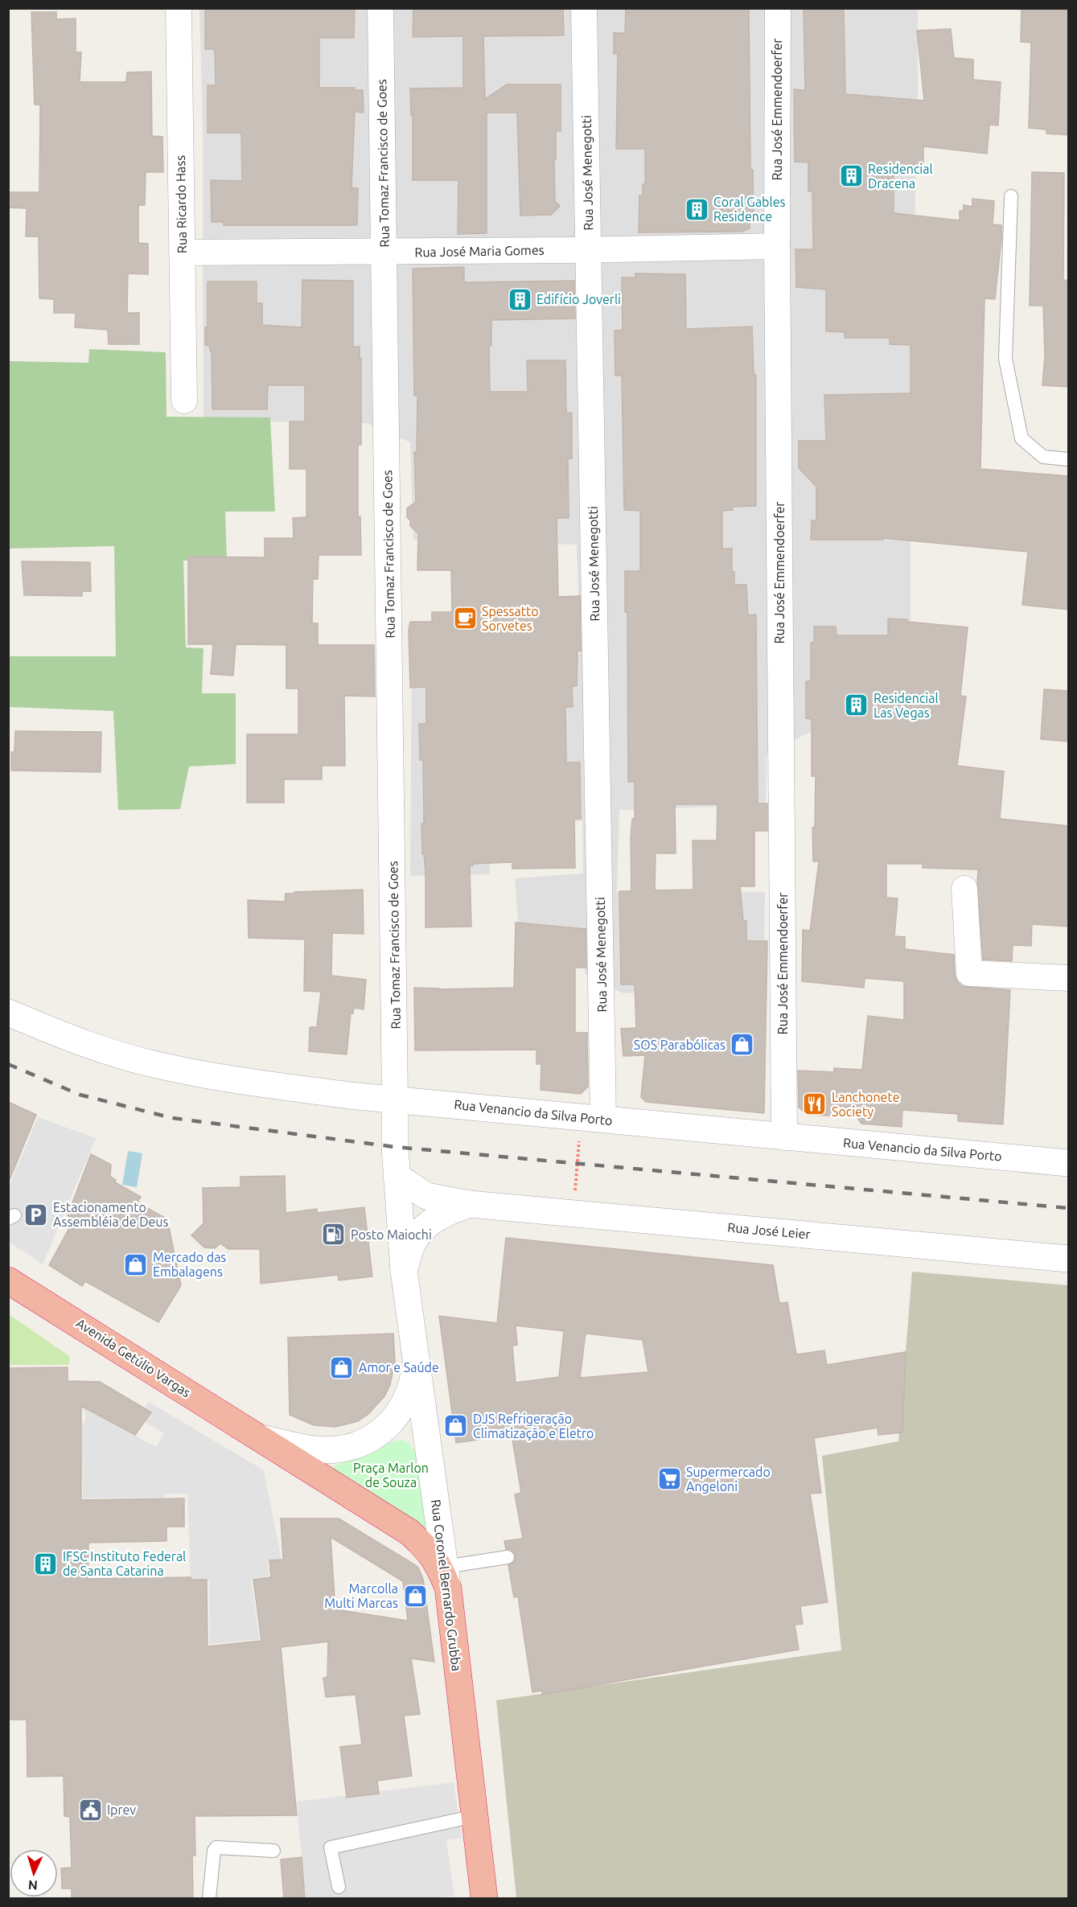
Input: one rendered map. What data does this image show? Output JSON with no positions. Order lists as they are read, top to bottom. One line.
{"streets":{"highway":["Avenida Getúlio Vargas","Rua Coronel Bernardo Grubba"],"street":["Rua José Emmendoerfer","Rua Tomaz Francisco de Goes","Rua José Menegotti","Rua Ricardo Hass","Rua José Maria Gomes","Rua Venancio da Silva Porto","Rua José Leier"]},"crossings":[["Rua José Emmendoerfer","Rua José Maria Gomes"],["Rua José Emmendoerfer","Rua Venancio da Silva Porto"],["Rua Tomaz Francisco de Goes","Rua José Maria Gomes"],["Rua Tomaz Francisco de Goes","Rua Venancio da Silva Porto"],["Rua Tomaz Francisco de Goes","Rua Coronel Bernardo Grubba"],["Rua José Menegotti","Rua José Maria Gomes"],["Rua José Menegotti","Rua Venancio da Silva Porto"],["Rua Ricardo Hass","Rua José Maria Gomes"],["Rua Venancio da Silva Porto","Rua Coronel Bernardo Grubba"],["Rua José Leier","Rua Coronel Bernardo Grubba"],["Avenida Getúlio Vargas","Rua Coronel Bernardo Grubba"]],"parks":["Praça Marlon de Souza"],"places":{"building":["Residencial Dracena","Coral Gables Residence","Edifício Joverli","Residencial Las Vegas","IFSC Instituto Federal de Santa Catarina"],"cafe":["Spessatto Sorvetes"],"shop":["SOS Parabólicas","Mercado das Embalagens","Amor e Saúde","DJS Refrigeração Climatização e Eletro","Marcolla Multi Marcas"],"restaurant":["Lanchonete Society"],"parking":["Estacionamento Assembléia de Deus"],"fuel station":["Posto Maiochi"],"supermarket":["Supermercado Angeloni"],"public building":["Iprev"]},"north":"bottom"}
